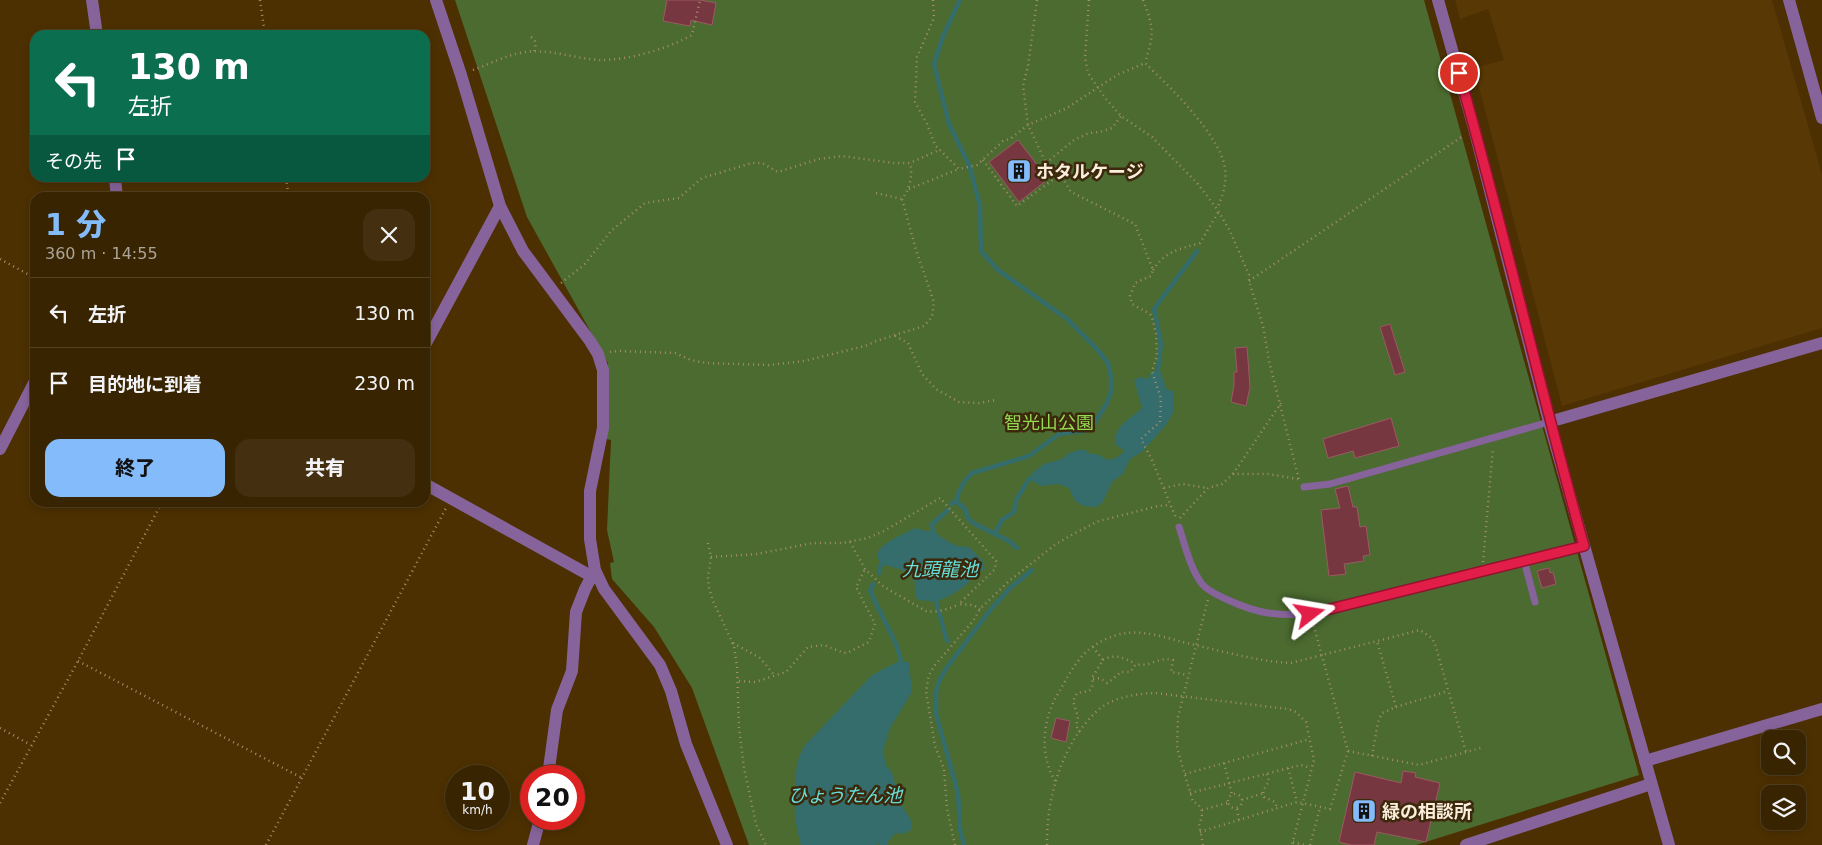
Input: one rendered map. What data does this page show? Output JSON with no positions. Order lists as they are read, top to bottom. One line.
{"water":["九頭龍池","ひょうたん池"],"parks":["智光山公園"],"places":{"building":["ホタルケージ","緑の相談所"]},"page":{"turn":["130 m","左折"],"then":"その先","heading":["1 分","360 m · 14:55"],"list":[{"name":"左折","value":"130 m"},{"name":"目的地に到着","value":"230 m"}],"buttons":["終了","共有"],"speed":"10 km/h","limit":"20"}}
